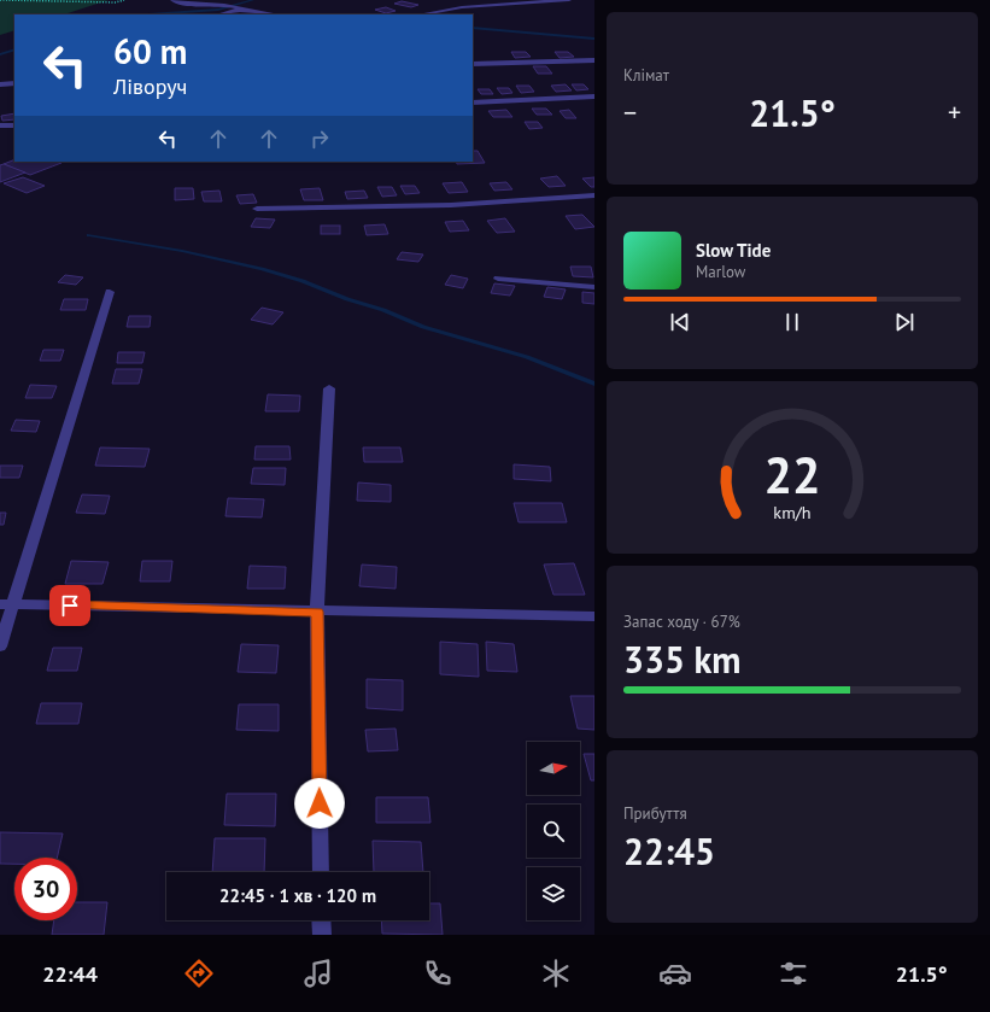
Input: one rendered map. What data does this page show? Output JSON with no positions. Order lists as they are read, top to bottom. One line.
{"north":"right","page":{"tile":["Клімат",["Запас ходу · 67%","335 km"],["Прибуття","22:45"]],"turn":["60 m","Ліворуч"],"heat":["−","21.5°","+"],"song":["Slow Tide","Marlow"],"limit":"30","trip":"22:45 · 1 хв · 120 m","tabs":["22:44","21.5°"],"gauge":["22","km/h"]}}
